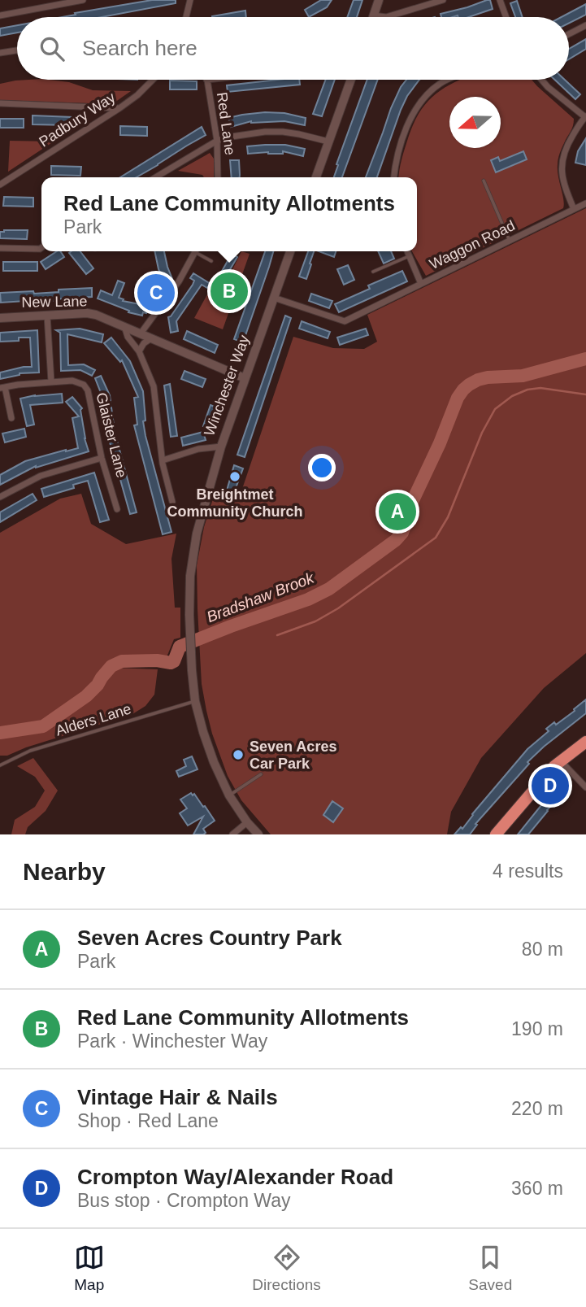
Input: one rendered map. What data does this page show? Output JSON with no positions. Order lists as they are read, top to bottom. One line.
{"streets":{"street":["Padbury Way","Red Lane","Waggon Road","New Lane","Winchester Way","Glaister Lane"],"lane":["Alders Lane"]},"crossings":[["Waggon Road","Winchester Way"],["New Lane","Winchester Way"]],"water":["Bradshaw Brook"],"places":["Breightmet Community Church","Seven Acres Car Park"],"north":"left","page":{"search":"Search here","popup":["Red Lane Community Allotments","Park"],"pins":["B","C","A","D"],"heading":["Nearby","4 results"],"list":[{"mark":"A","name":"Seven Acres Country Park","note":"Park","value":"80 m"},{"mark":"B","name":"Red Lane Community Allotments","note":"Park · Winchester Way","value":"190 m"},{"mark":"C","name":"Vintage Hair & Nails","note":"Shop · Red Lane","value":"220 m"},{"mark":"D","name":"Crompton Way/Alexander Road","note":"Bus stop · Crompton Way","value":"360 m"}],"nav":["Map","Directions","Saved"]}}
